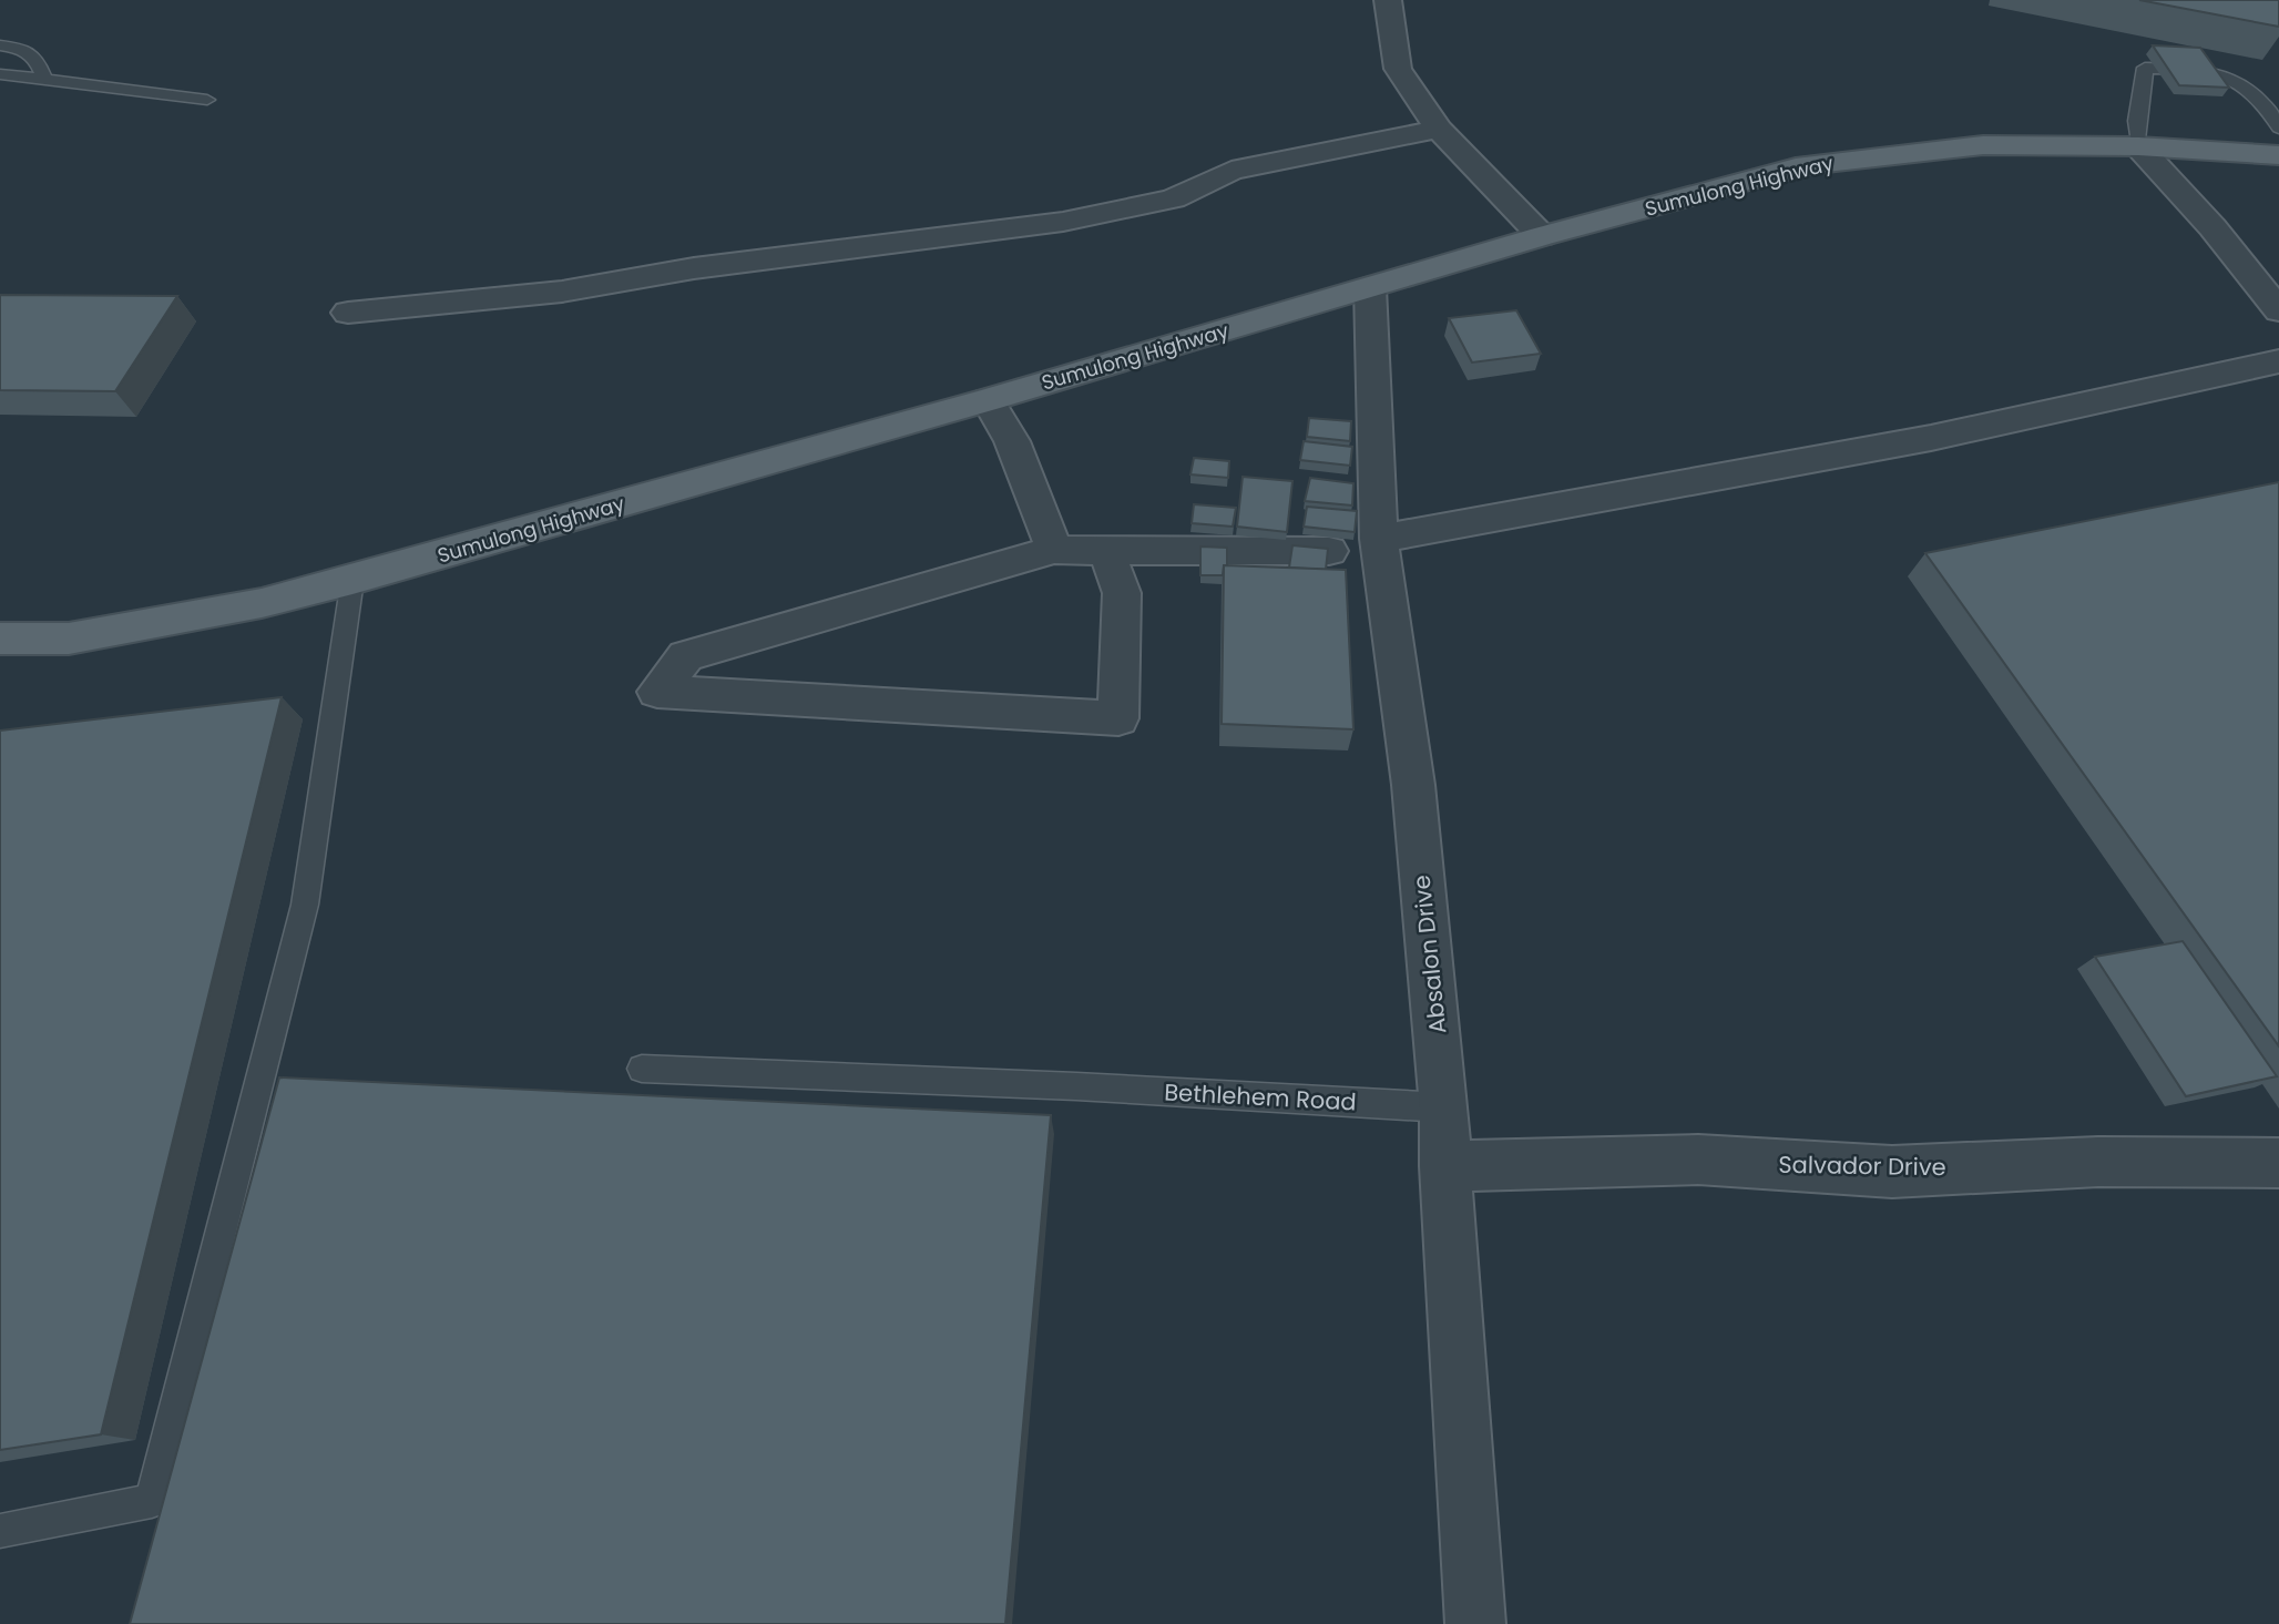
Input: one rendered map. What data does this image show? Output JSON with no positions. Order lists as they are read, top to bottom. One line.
{"streets":{"main road":["Sumulong Highway"],"street":["Absalon Drive","Salvador Drive"],"lane":["Bethlehem Road"]},"crossings":[["Sumulong Highway","Absalon Drive"],["Absalon Drive","Bethlehem Road"],["Absalon Drive","Salvador Drive"]]}
